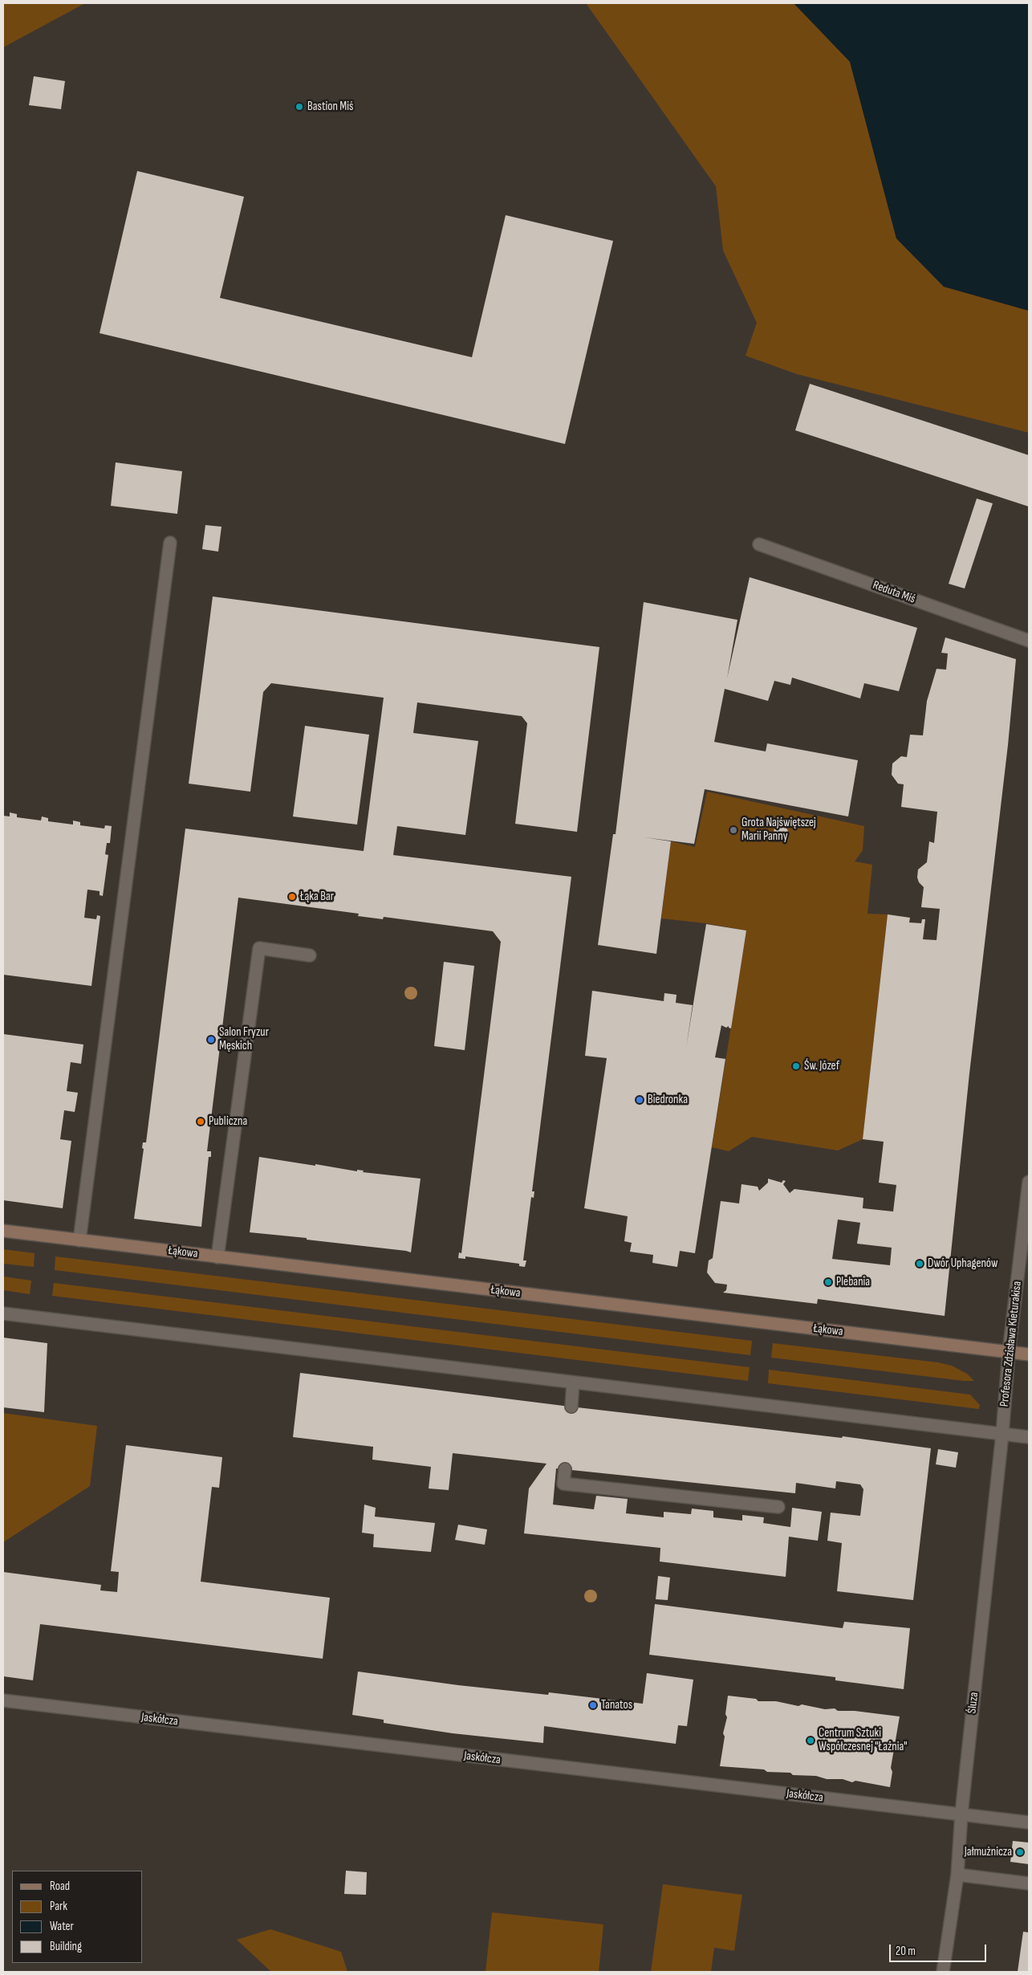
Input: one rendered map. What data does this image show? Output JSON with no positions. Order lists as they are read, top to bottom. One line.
{"streets":{"street":["Reduta Miś","Łąkowa","Profesora Zdzisława Kieturakisa","Śluza","Jaskółcza"]},"crossings":[["Łąkowa","Profesora Zdzisława Kieturakisa"],["Profesora Zdzisława Kieturakisa","Śluza"],["Śluza","Jaskółcza"]],"places":["Bastion Miś","Grota Najświętszej Marii Panny","Łąka Bar","Salon Fryzur Męskich","Św. Józef","Biedronka","Publiczna","Dwór Uphagenów","Plebania","Tanatos","Centrum Sztuki Współczesnej \"Łaźnia\"","Jałmużnicza"],"legend":["Road","Park","Water","Building"],"scale_bar":"20 m"}
